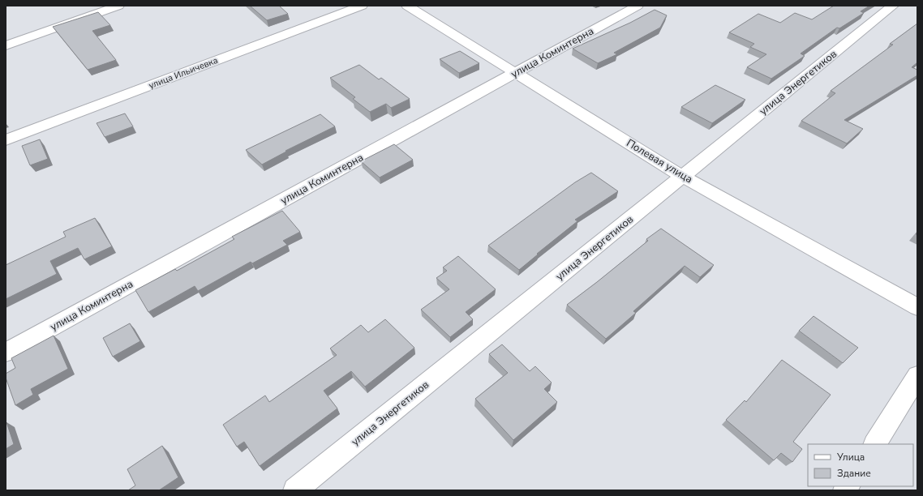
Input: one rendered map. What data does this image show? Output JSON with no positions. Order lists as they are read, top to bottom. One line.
{"streets":{"street":["улица Коминтерна","улица Ильичевка","улица Энергетиков","Полевая улица"]},"crossings":[["улица Коминтерна","Полевая улица"],["улица Энергетиков","Полевая улица"]],"legend":["Улица","Здание"]}
